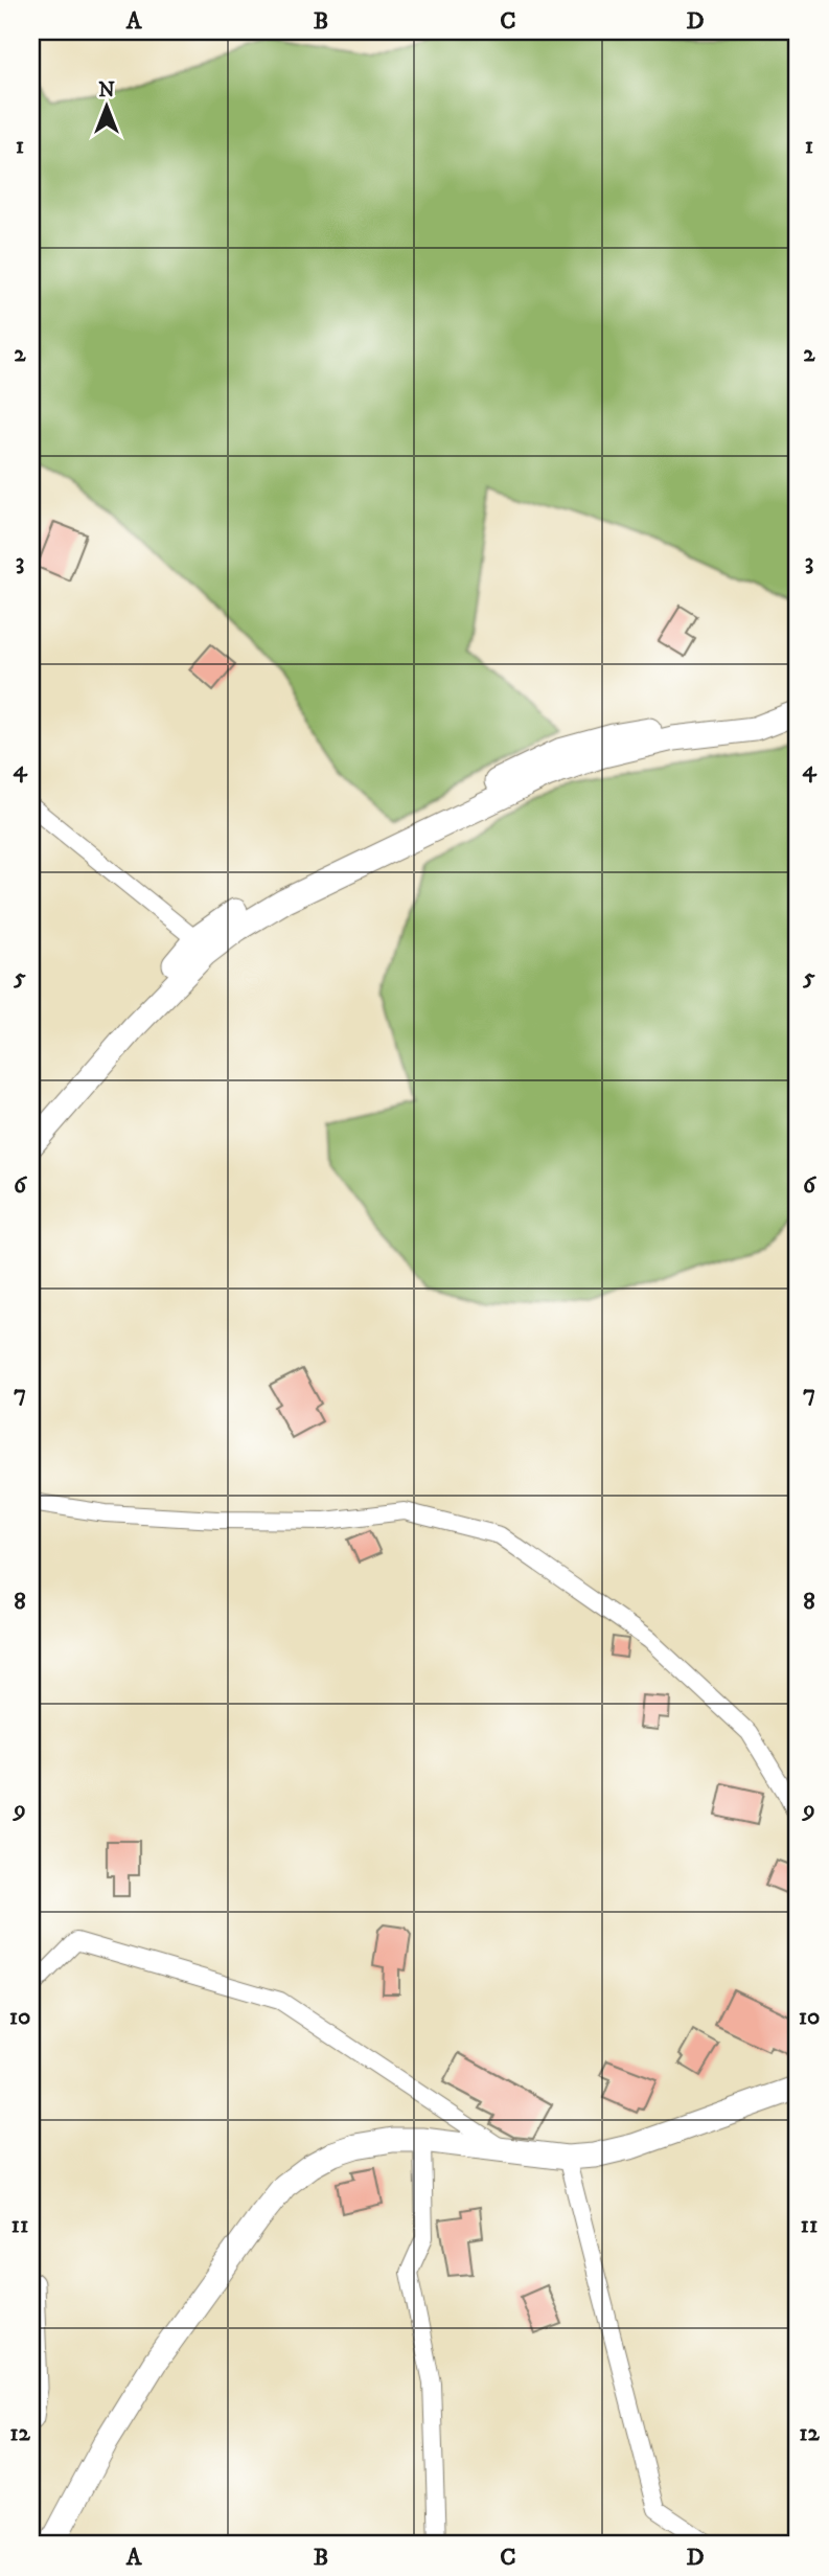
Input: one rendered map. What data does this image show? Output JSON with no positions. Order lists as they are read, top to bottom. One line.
{"north":"top","grid":{"columns":["A","B","C","D"],"rows":["1","2","3","4","5","6","7","8","9","10","11","12"]}}
